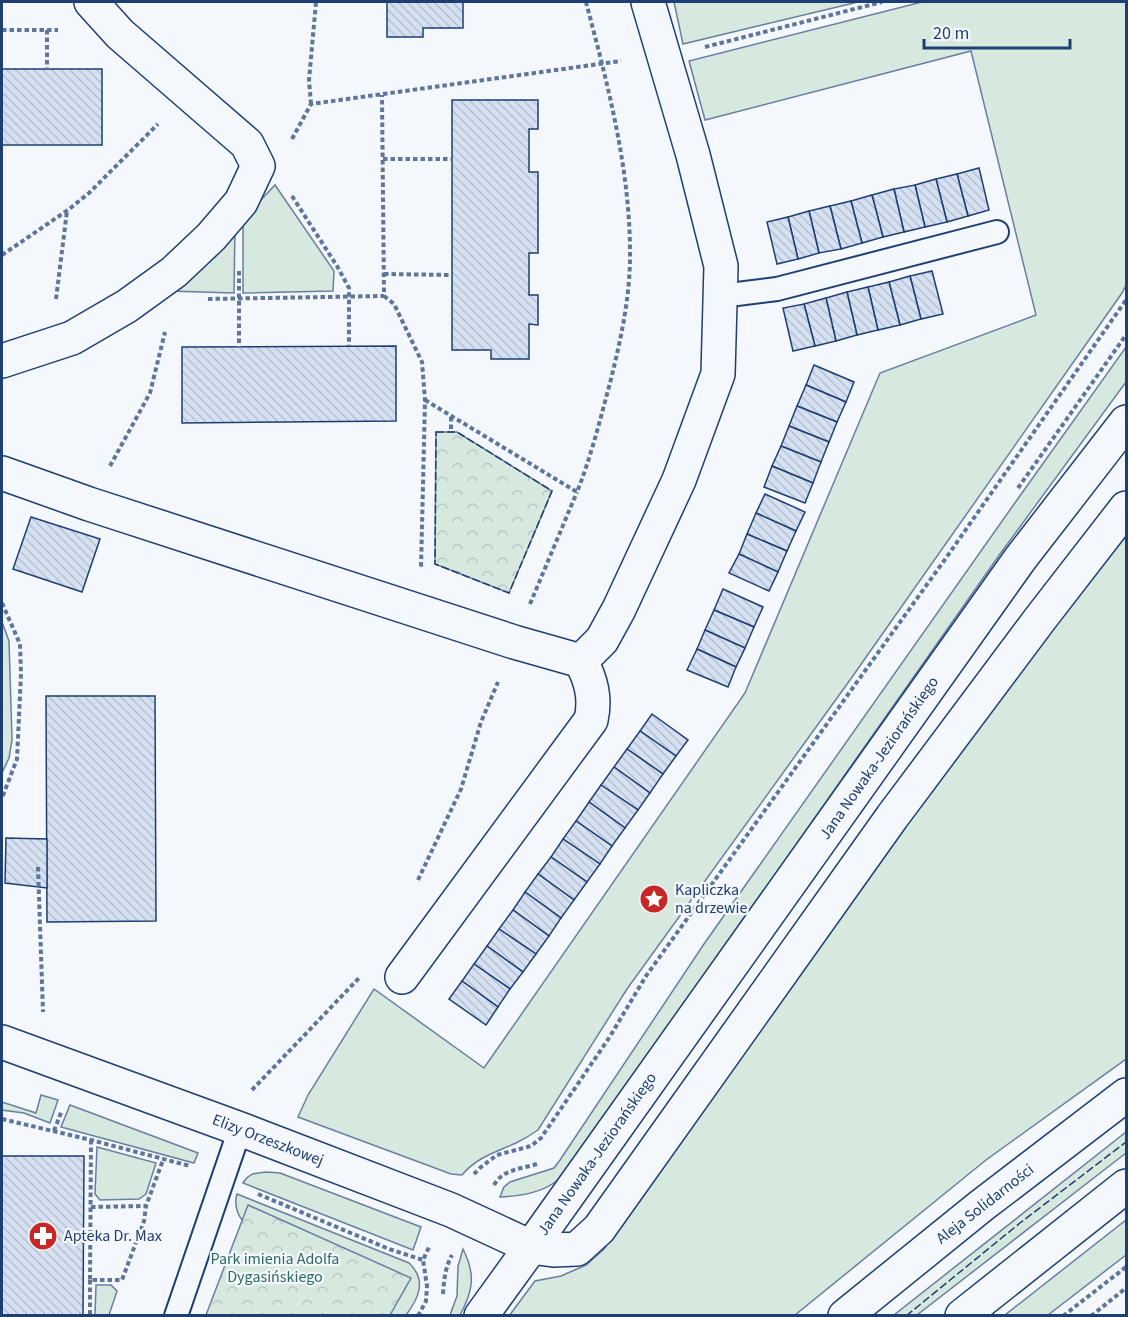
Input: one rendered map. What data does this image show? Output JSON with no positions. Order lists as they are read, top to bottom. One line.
{"streets":{"street":["Jana Nowaka-Jeziorańskiego","Elizy Orzeszkowej","Aleja Solidarności"]},"crossings":[["Jana Nowaka-Jeziorańskiego","Elizy Orzeszkowej"]],"parks":["Park imienia Adolfa Dygasińskiego"],"places":{"place":["Kapliczka na drzewie"],"pharmacy":["Apteka Dr. Max"]},"scale_bar":"20 m"}
